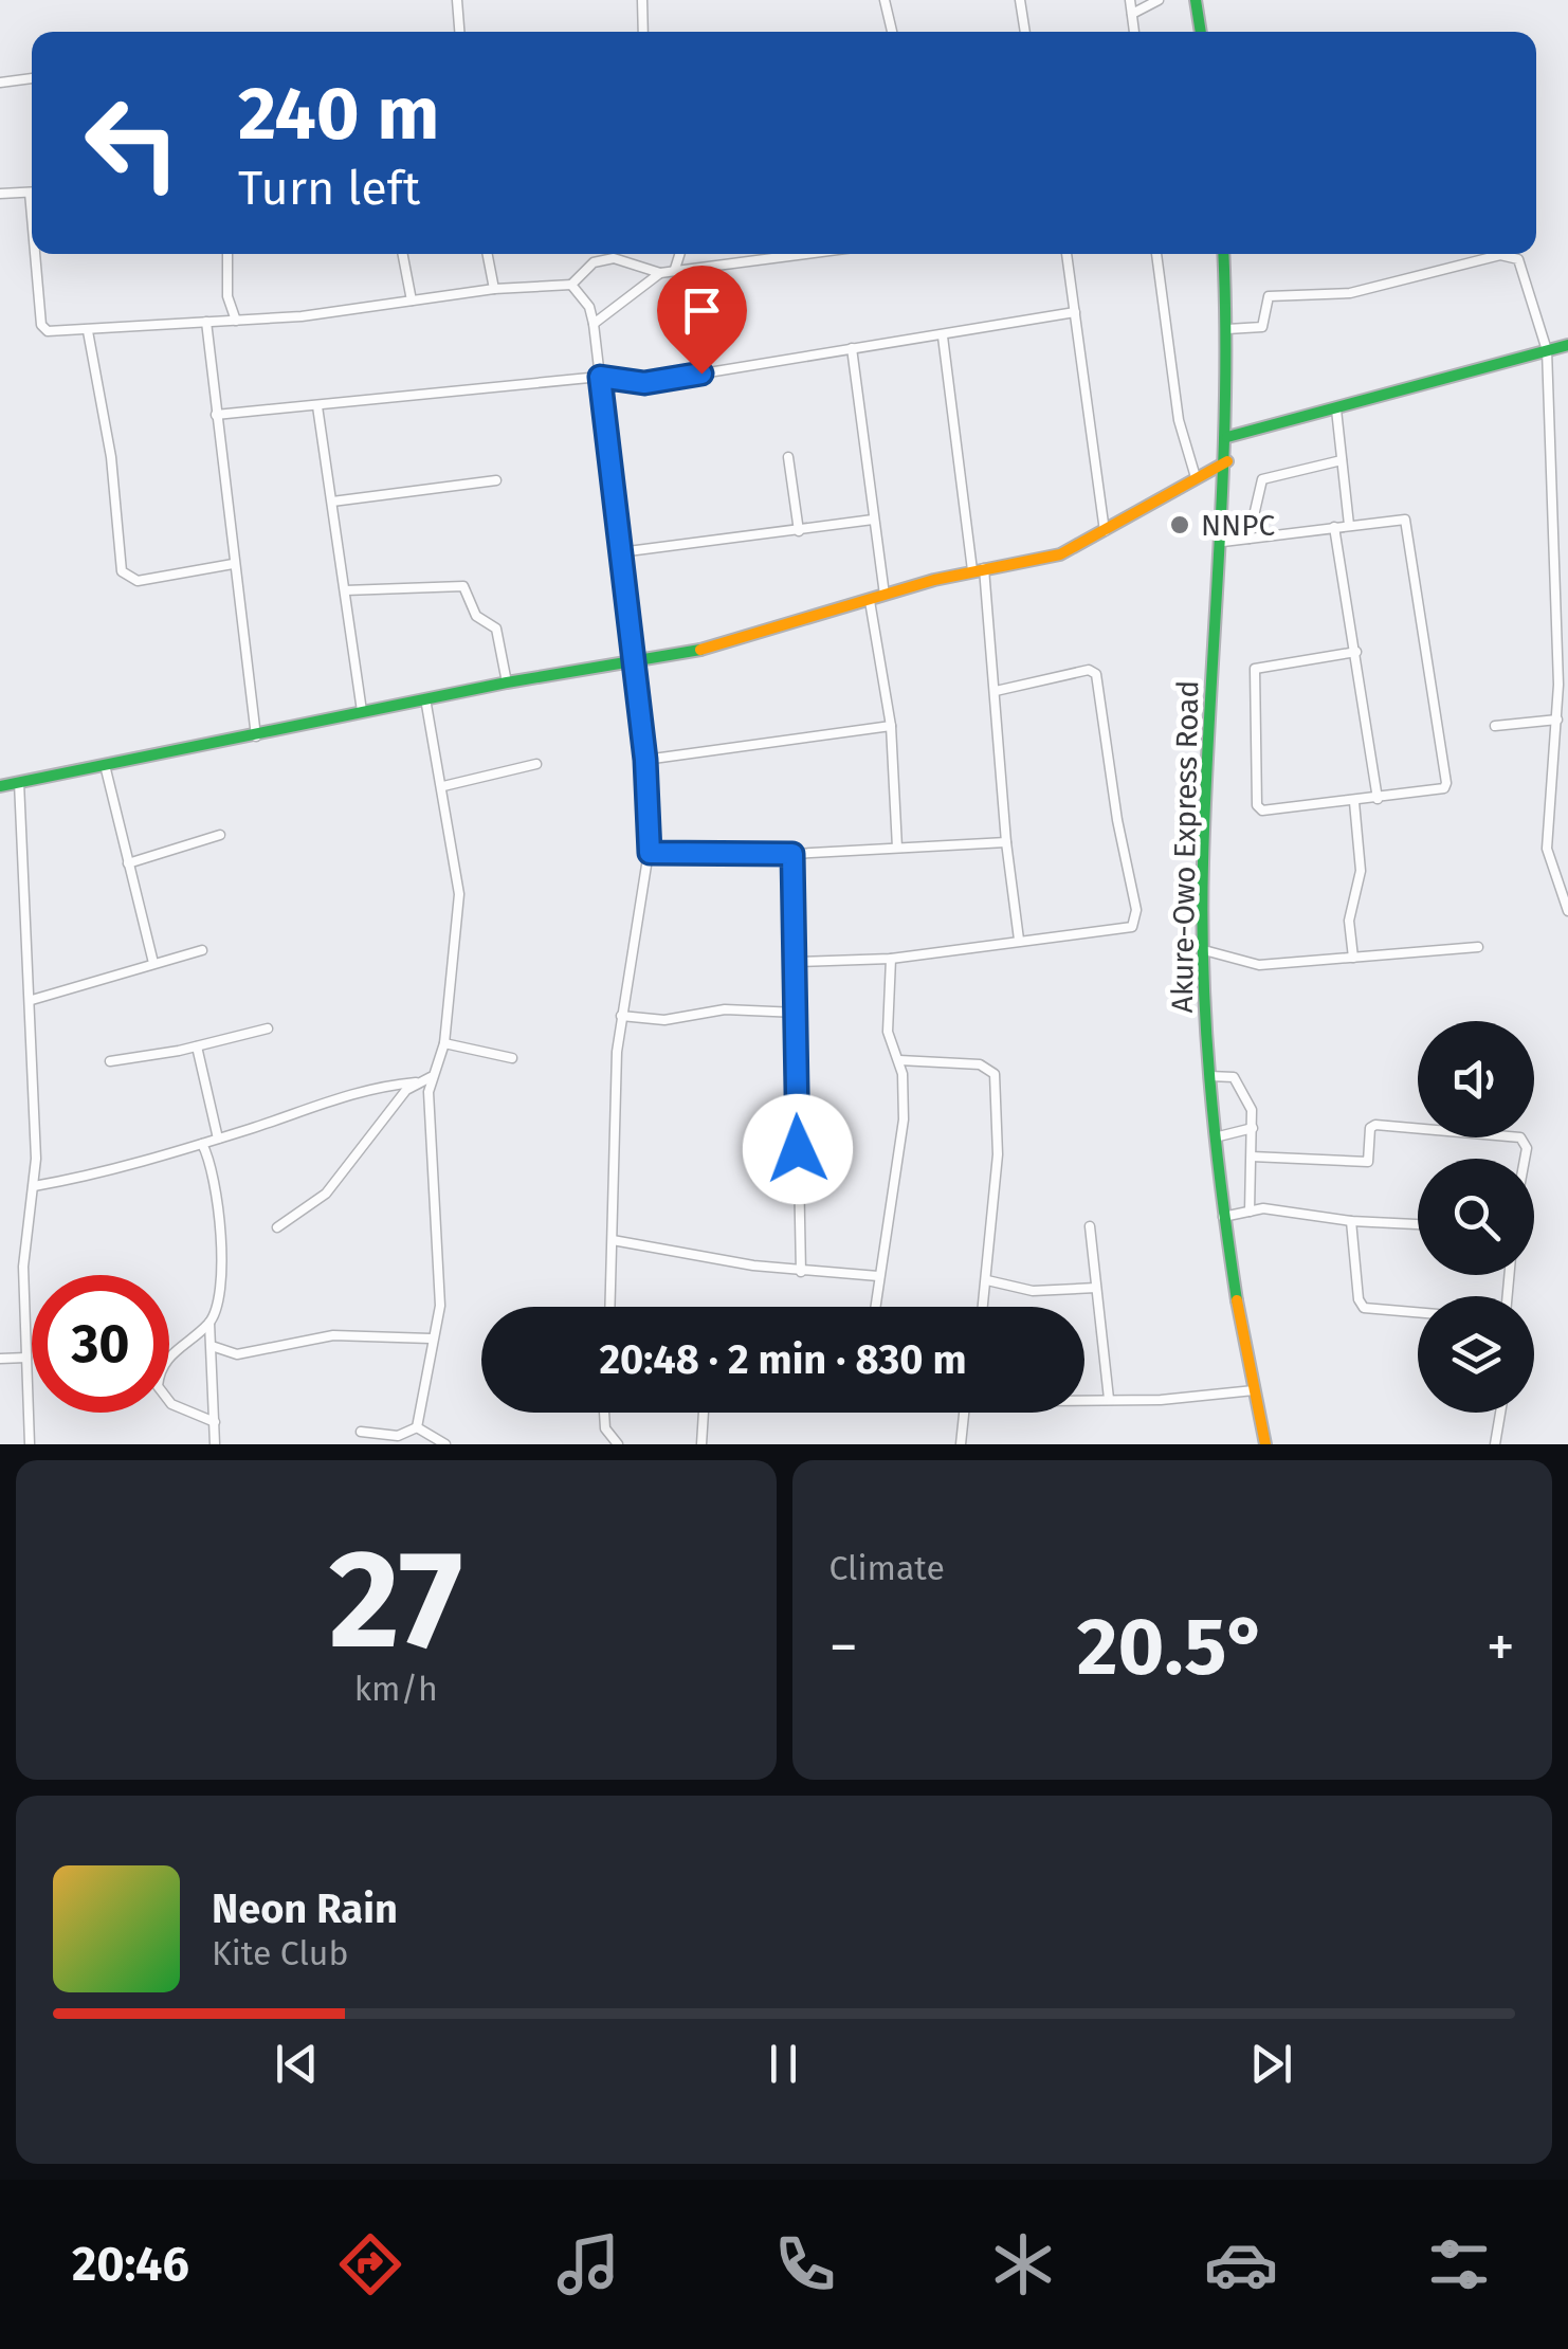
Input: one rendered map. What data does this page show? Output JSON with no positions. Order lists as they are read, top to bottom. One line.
{"streets":{"main road":["Akure-Owo Express Road"]},"places":["NNPC"],"page":{"turn":["240 m","Turn left"],"limit":"30","trip":"20:48 · 2 min · 830 m","tile":[["27","km/h"],"Climate"],"heat":["−","20.5°","+"],"song":["Neon Rain","Kite Club"],"tabs":"20:46"}}
